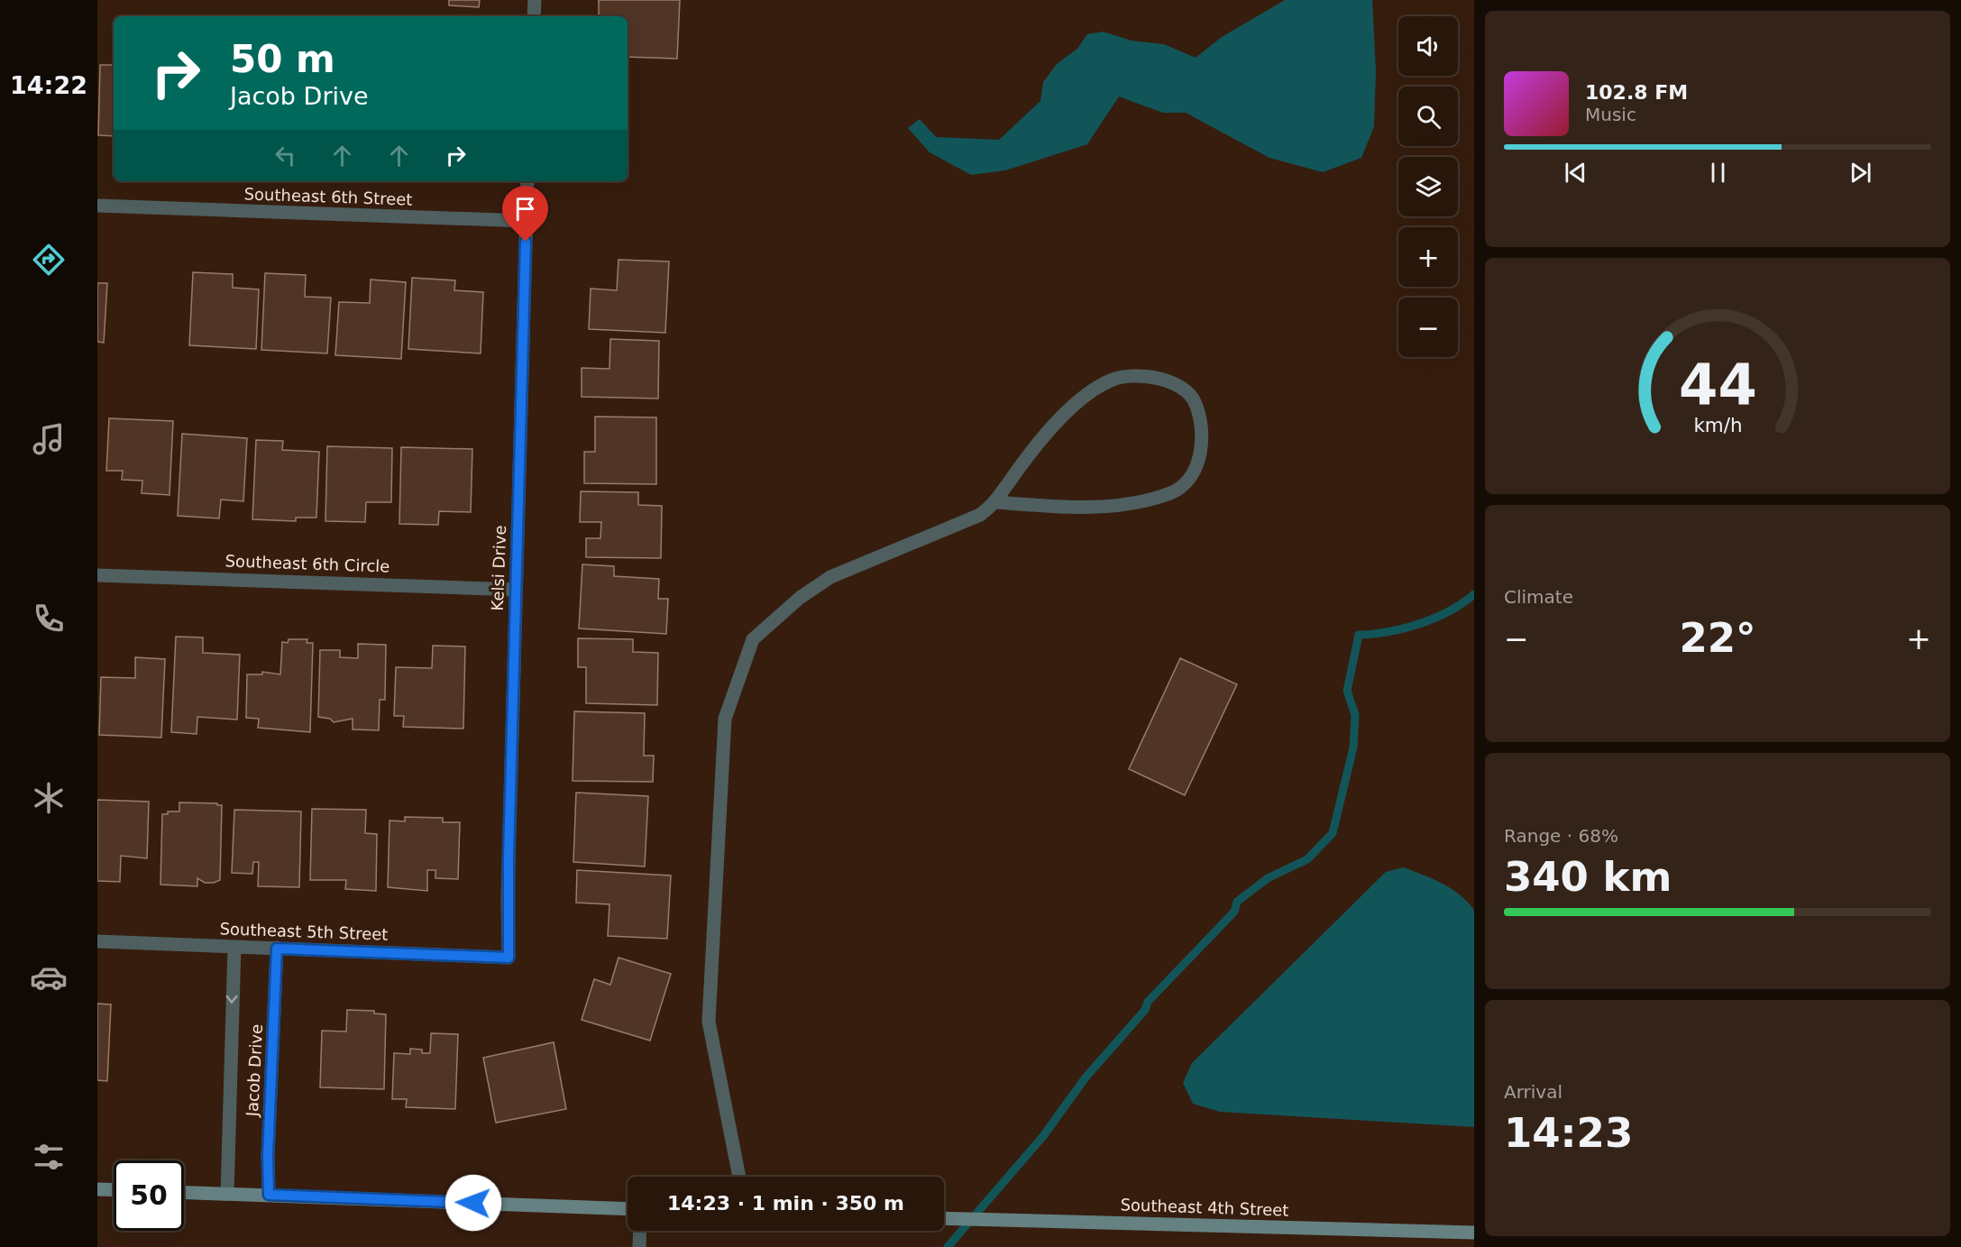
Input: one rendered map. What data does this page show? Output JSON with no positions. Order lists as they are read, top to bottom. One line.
{"streets":{"main road":["Southeast 4th Street"],"street":["Southeast 6th Street","Southeast 6th Circle","Kelsi Drive","Southeast 5th Street","Jacob Drive"]},"crossings":[["Southeast 6th Street","Kelsi Drive"],["Southeast 6th Circle","Kelsi Drive"],["Kelsi Drive","Southeast 5th Street"],["Southeast 5th Street","Jacob Drive"]],"page":{"tabs":"14:22","map_buttons":["+","−"],"turn":["50 m","Jacob Drive"],"song":["102.8 FM","Music"],"tile":["Climate",["Range · 68%","340 km"],["Arrival","14:23"]],"heat":["−","22°","+"],"limit":"50","trip":"14:23 · 1 min · 350 m","gauge":["44","km/h"]}}
